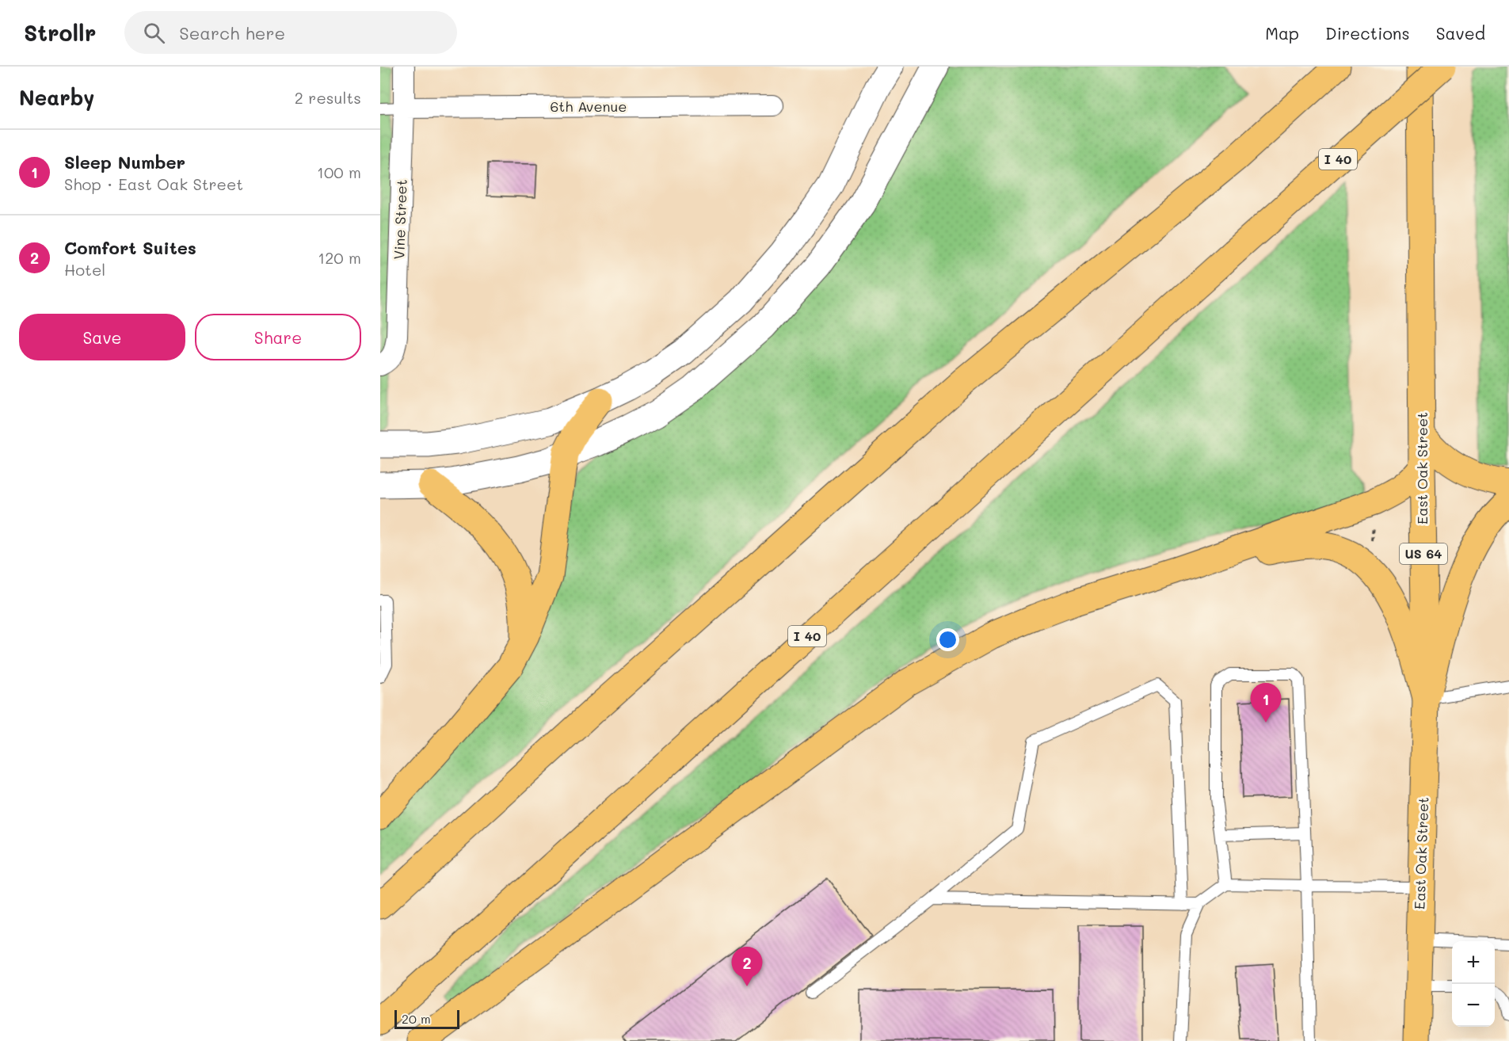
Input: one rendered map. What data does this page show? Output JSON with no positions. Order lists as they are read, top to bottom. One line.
{"streets":{"highway":["I 40","East Oak Street","US 64"],"street":["6th Avenue","Vine Street"]},"crossings":[["6th Avenue","Vine Street"]],"scale_bar":"20 m","page":{"header":"Strollr","search":"Search here","nav":["Map","Directions","Saved"],"heading":["Nearby","2 results"],"list":[{"mark":"1","name":"Sleep Number","note":"Shop · East Oak Street","value":"100 m"},{"mark":"2","name":"Comfort Suites","note":"Hotel","value":"120 m"}],"buttons":["Save","Share"],"pins":["1","2"],"map_buttons":["+","−"],"scale":"20 m"}}
